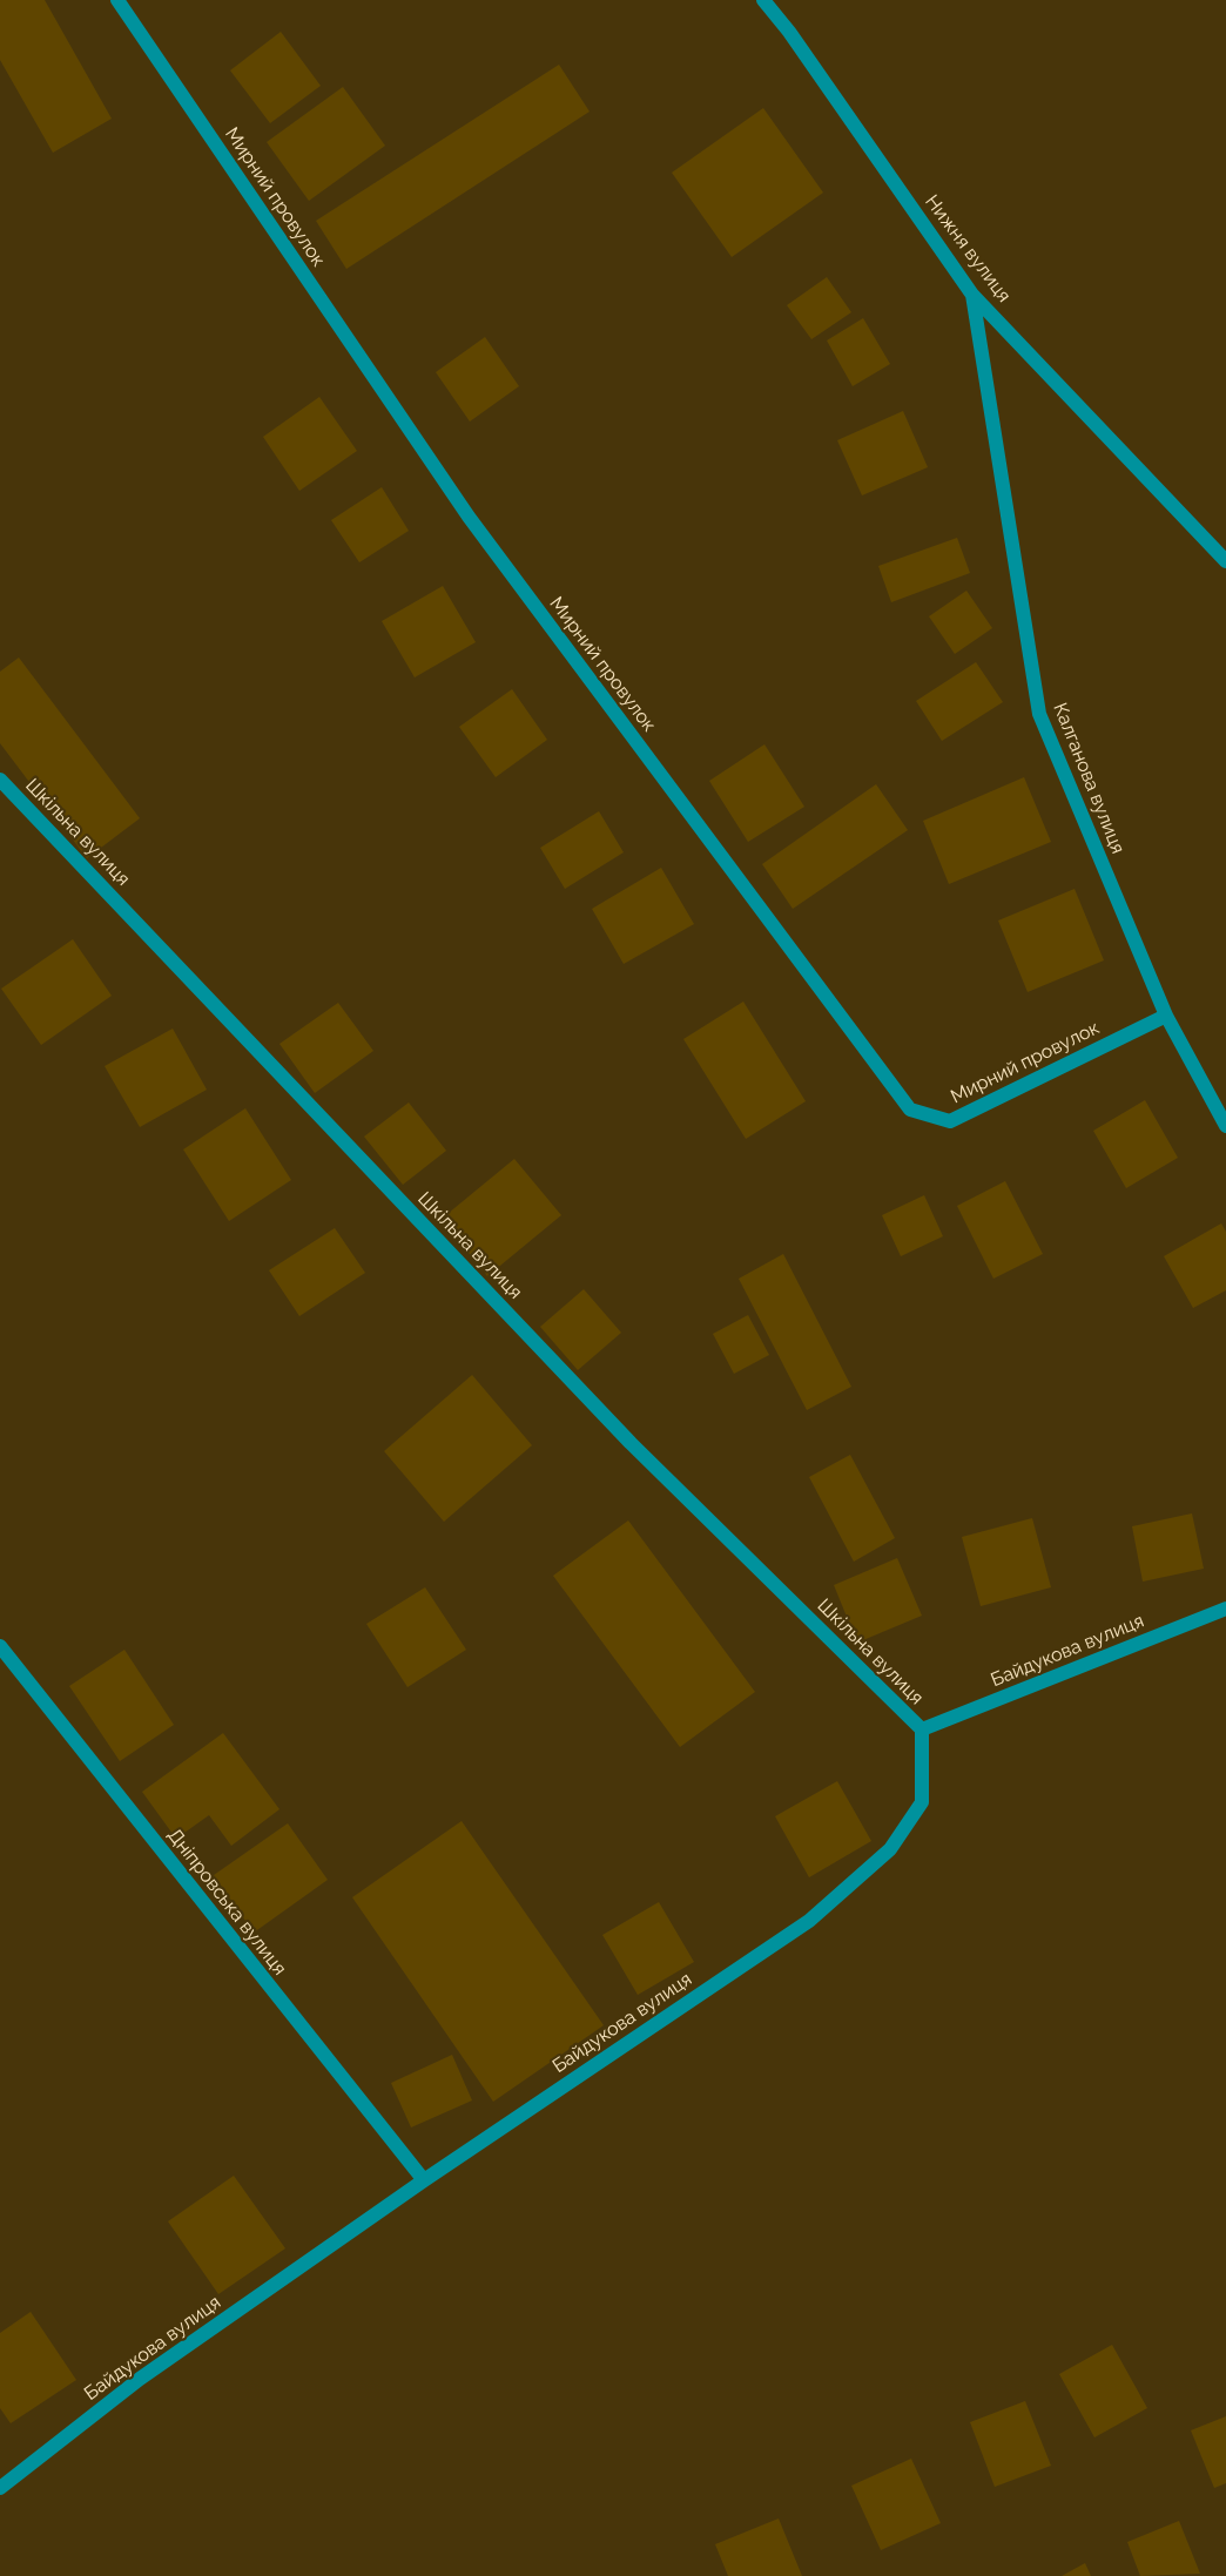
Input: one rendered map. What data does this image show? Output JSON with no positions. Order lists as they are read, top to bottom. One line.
{"streets":{"street":["Мирний провулок","Нижня вулиця","Калганова вулиця","Шкільна вулиця","Байдукова вулиця","Дніпровська вулиця"]},"crossings":[["Мирний провулок","Калганова вулиця"],["Нижня вулиця","Калганова вулиця"],["Шкільна вулиця","Байдукова вулиця"],["Байдукова вулиця","Дніпровська вулиця"]]}
